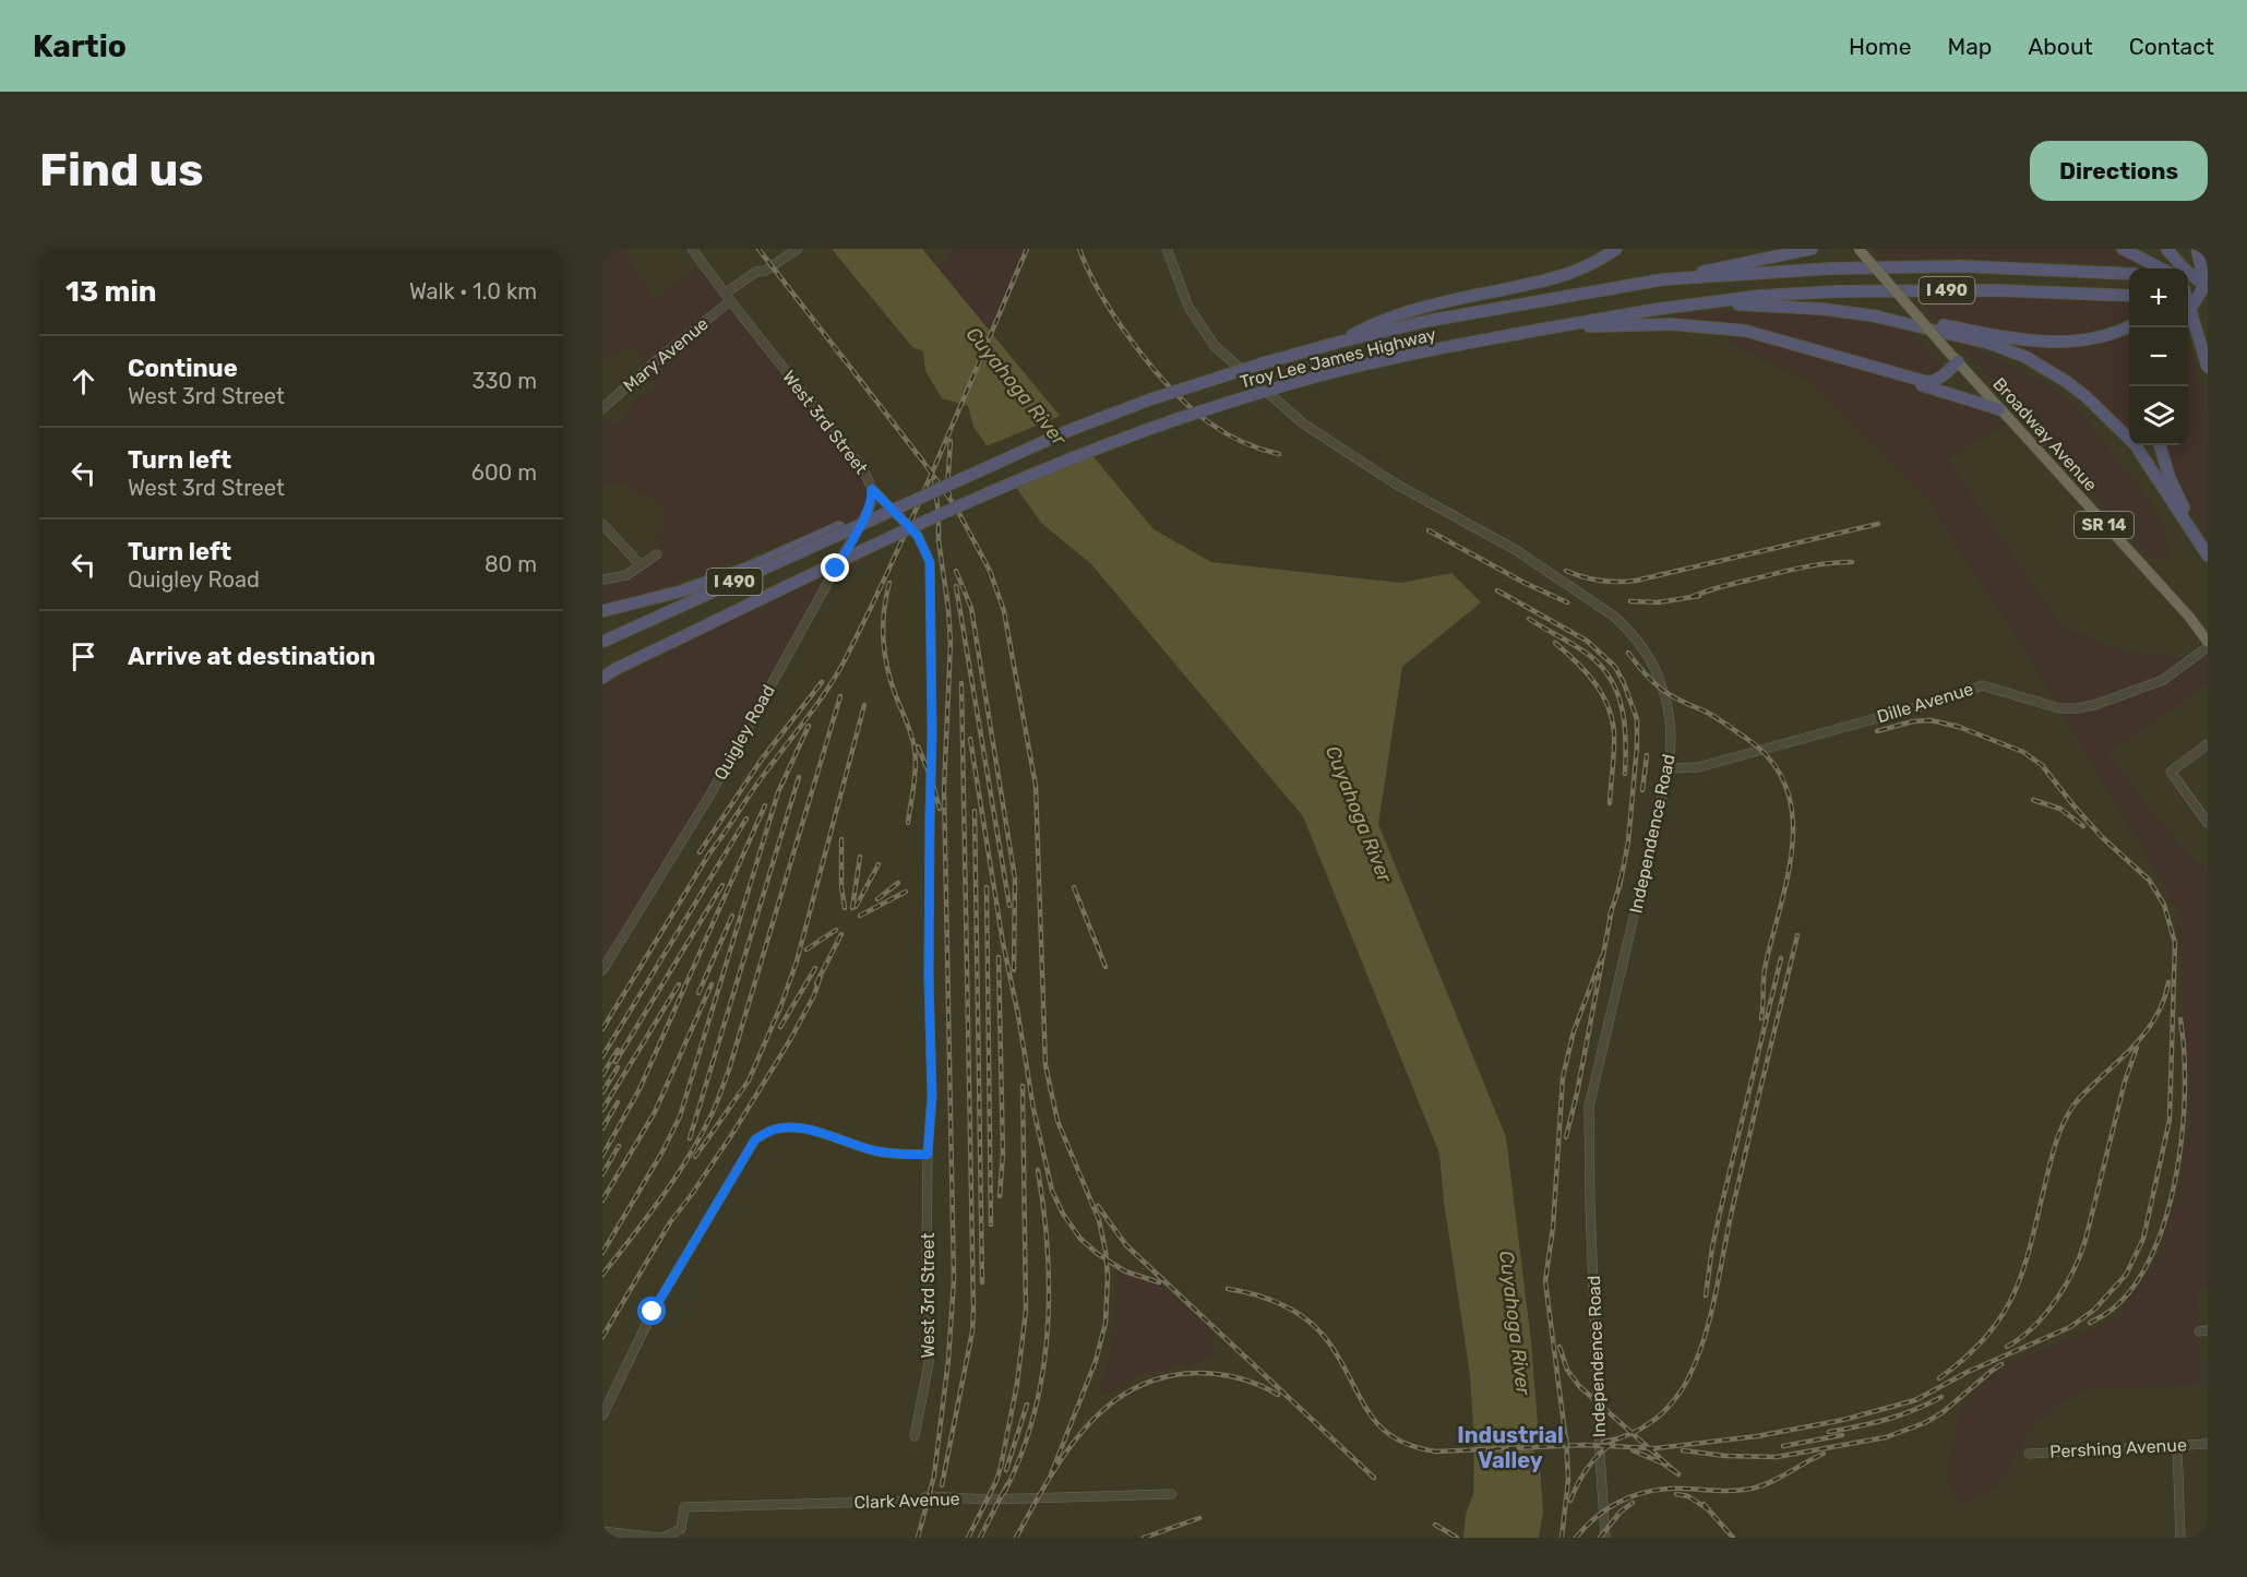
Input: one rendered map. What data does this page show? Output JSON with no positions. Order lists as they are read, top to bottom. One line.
{"streets":{"highway":["I 490","Troy Lee James Highway"],"main road":["Broadway Avenue","SR 14"],"street":["Mary Avenue","West 3rd Street","Dille Avenue","Quigley Road","Independence Road","Pershing Avenue","Clark Avenue"]},"crossings":[["I 490","Troy Lee James Highway"],["Mary Avenue","West 3rd Street"],["West 3rd Street","Quigley Road"],["Broadway Avenue","Dille Avenue"],["Dille Avenue","Independence Road"]],"districts":["Industrial Valley"],"water":["Cuyahoga River"],"page":{"header":"Kartio","nav":["Home","Map","About","Contact"],"buttons":"Directions","title":"Find us","heading":["13 min","Walk · 1.0 km"],"map_buttons":["+","−"],"list":[["Continue","West 3rd Street","330 m"],["Turn left","West 3rd Street","600 m"],["Turn left","Quigley Road","80 m"],"Arrive at destination"]}}
